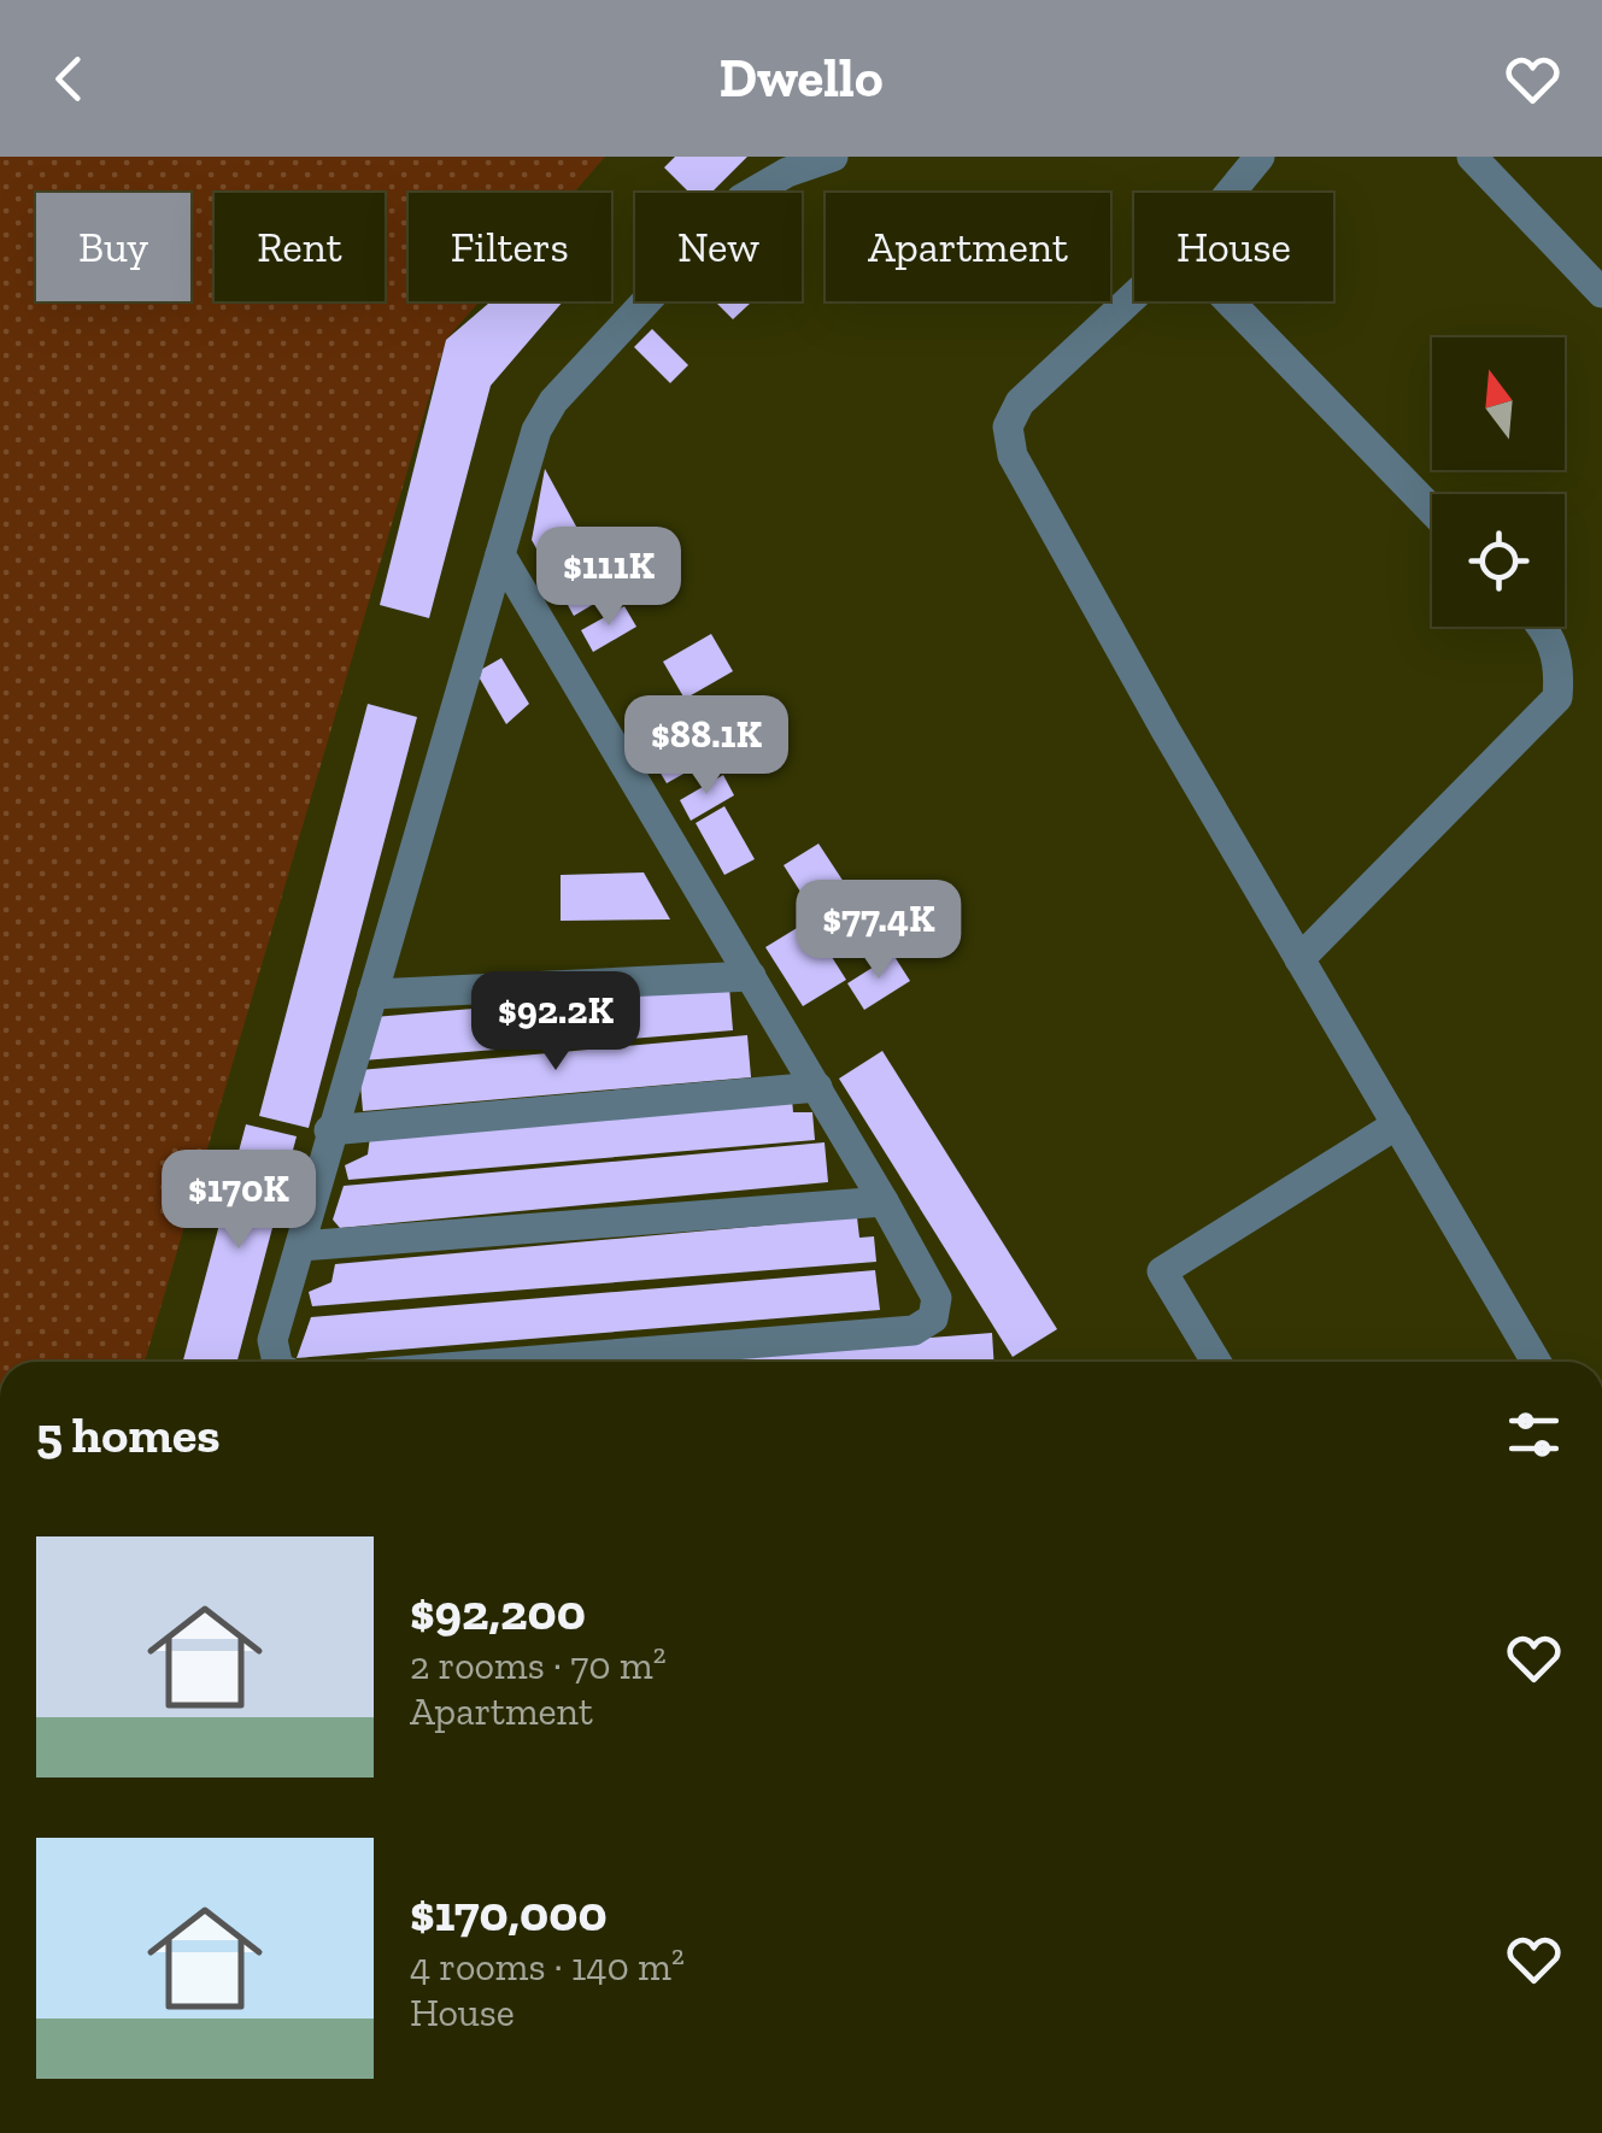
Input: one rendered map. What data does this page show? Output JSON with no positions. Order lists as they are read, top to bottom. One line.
{"north":"top","page":{"header":"Dwello","chip":["Buy","Rent","Filters","New","Apartment","House"],"price":["$111K","$88.1K","$77.4K","$92.2K","$170K"],"heading":"5 homes","list":[{"name":"$92,200","note":"2 rooms · 70 m² · Apartment"},{"name":"$170,000","note":"4 rooms · 140 m² · House"}]}}
